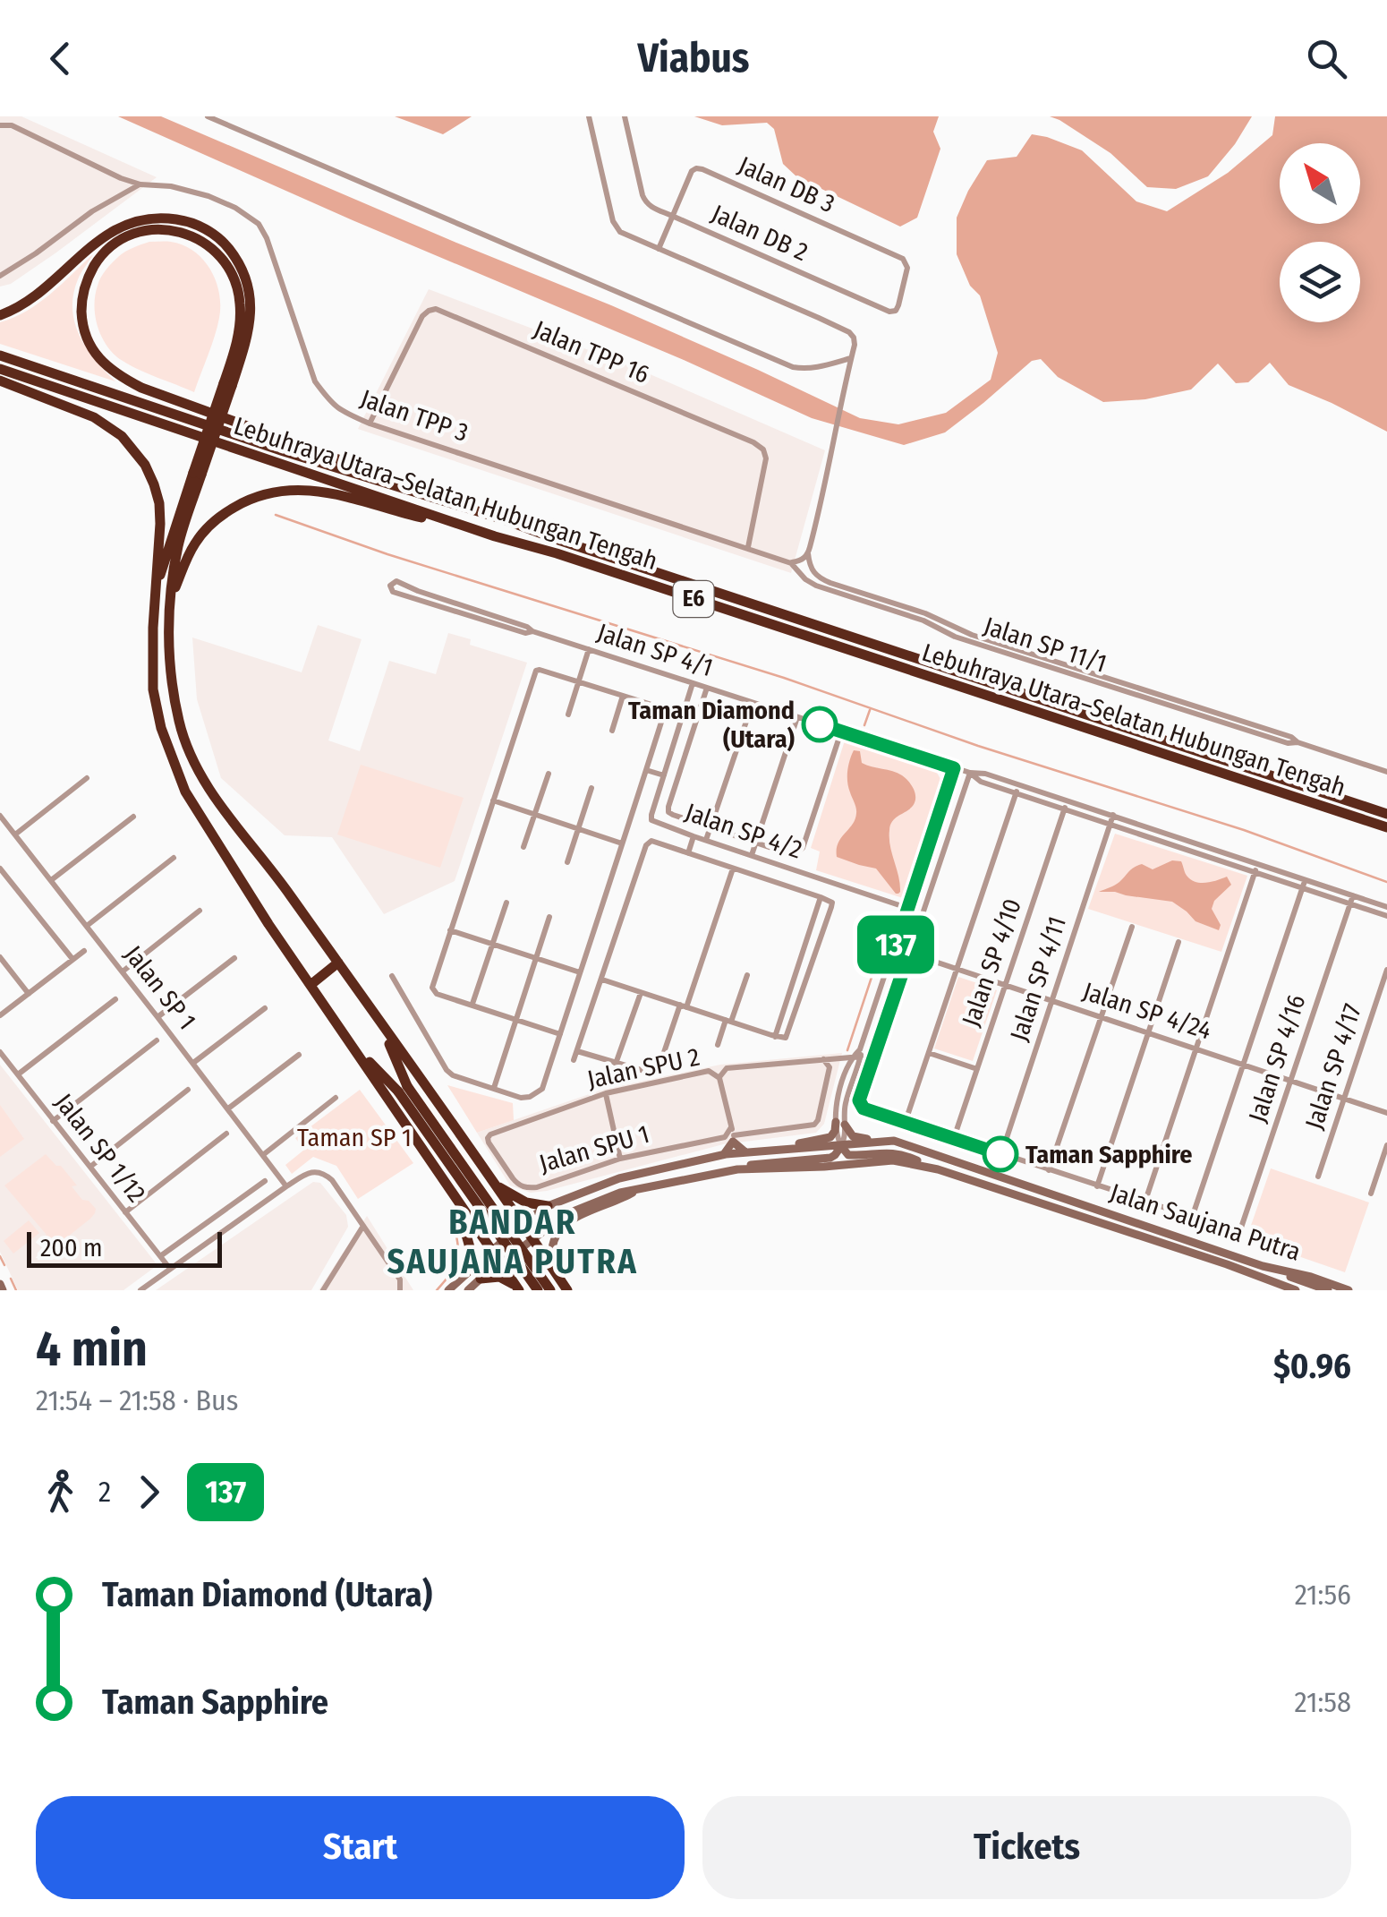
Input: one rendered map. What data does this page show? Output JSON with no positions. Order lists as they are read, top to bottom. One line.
{"streets":{"highway":["Lebuhraya Utara–Selatan Hubungan Tengah","E6"],"main road":["Jalan Saujana Putra"],"street":["Jalan DB 3","Jalan DB 2","Jalan TPP 16","Jalan TPP 3","Jalan SP 11/1","Jalan SP 4/1","Jalan SP 4/2","Jalan SP 4/10","Jalan SP 4/11","Jalan SP 1","Jalan SP 4/24","Jalan SP 4/16","Jalan SP 4/17","Jalan SPU 2","Jalan SP 1/12","Jalan SPU 1"]},"crossings":[["Jalan DB 3","Jalan DB 2"],["Jalan TPP 16","Jalan TPP 3"],["Jalan TPP 3","Jalan SP 11/1"],["Jalan SP 4/1","Jalan SP 4/2"],["Jalan SP 4/1","Jalan SP 4/10"],["Jalan SP 4/1","Jalan SP 4/11"],["Jalan SP 4/1","Jalan SP 4/16"],["Jalan SP 4/10","Jalan SP 4/24"],["Jalan SP 4/11","Jalan SP 4/24"],["Jalan SP 4/24","Jalan SP 4/16"],["Jalan SP 4/24","Jalan SP 4/17"],["Jalan SPU 2","Jalan SPU 1"]],"districts":["BANDAR SAUJANA PUTRA"],"parks":["Taman SP 1"],"places":["Taman Diamond (Utara)","Taman Sapphire"],"lines":["bus line 137"],"scale_bar":"200 m","north":"top left","page":{"header":"Viabus","on_map":"137","scale":"200 m","heading":["4 min","21:54 – 21:58 · Bus","$0.96"],"legs":["2","137"],"list":[{"name":"Taman Diamond (Utara)","value":"21:56"},{"name":"Taman Sapphire","value":"21:58"}],"buttons":["Start","Tickets"]}}
